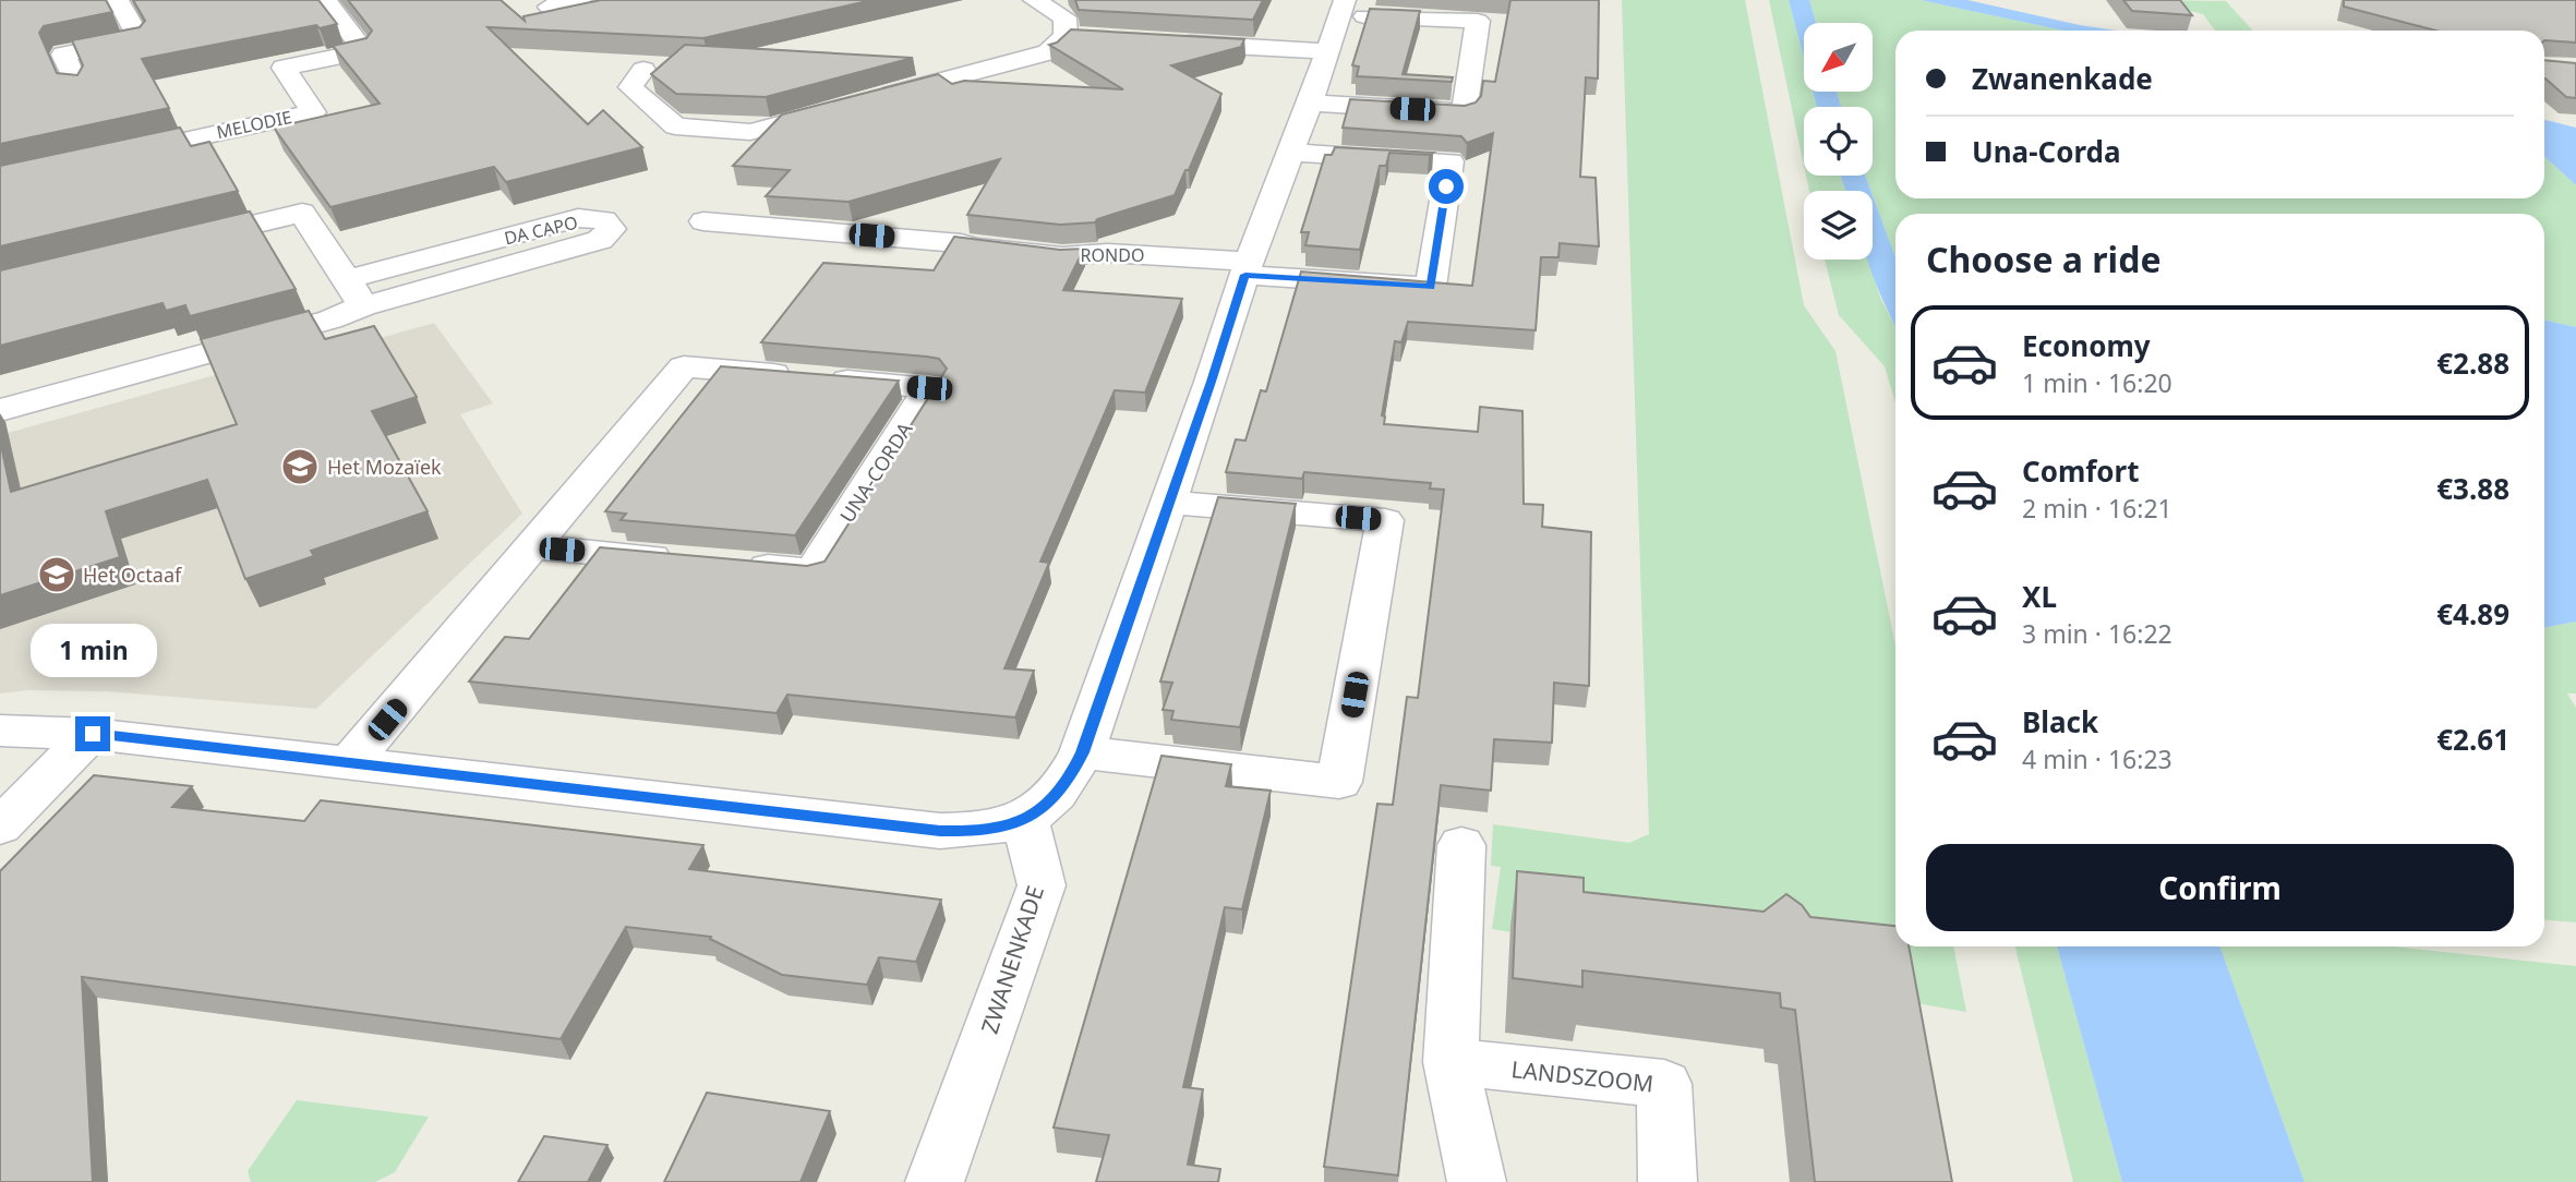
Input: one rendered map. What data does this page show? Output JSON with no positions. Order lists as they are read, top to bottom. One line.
{"streets":{"street":["MELODIE","DA CAPO","RONDO","UNA-CORDA","ZWANENKADE","LANDSZOOM"]},"places":{"school or university":["Het Mozaïek","Het Octaaf"]},"north":"bottom left","page":{"banner":["Zwanenkade","Una-Corda"],"heading":"Choose a ride","list":[{"name":"Economy","note":"1 min · 16:20","value":"€2.88"},{"name":"Comfort","note":"2 min · 16:21","value":"€3.88"},{"name":"XL","note":"3 min · 16:22","value":"€4.89"},{"name":"Black","note":"4 min · 16:23","value":"€2.61"}],"bubble":"1 min","buttons":"Confirm"}}
